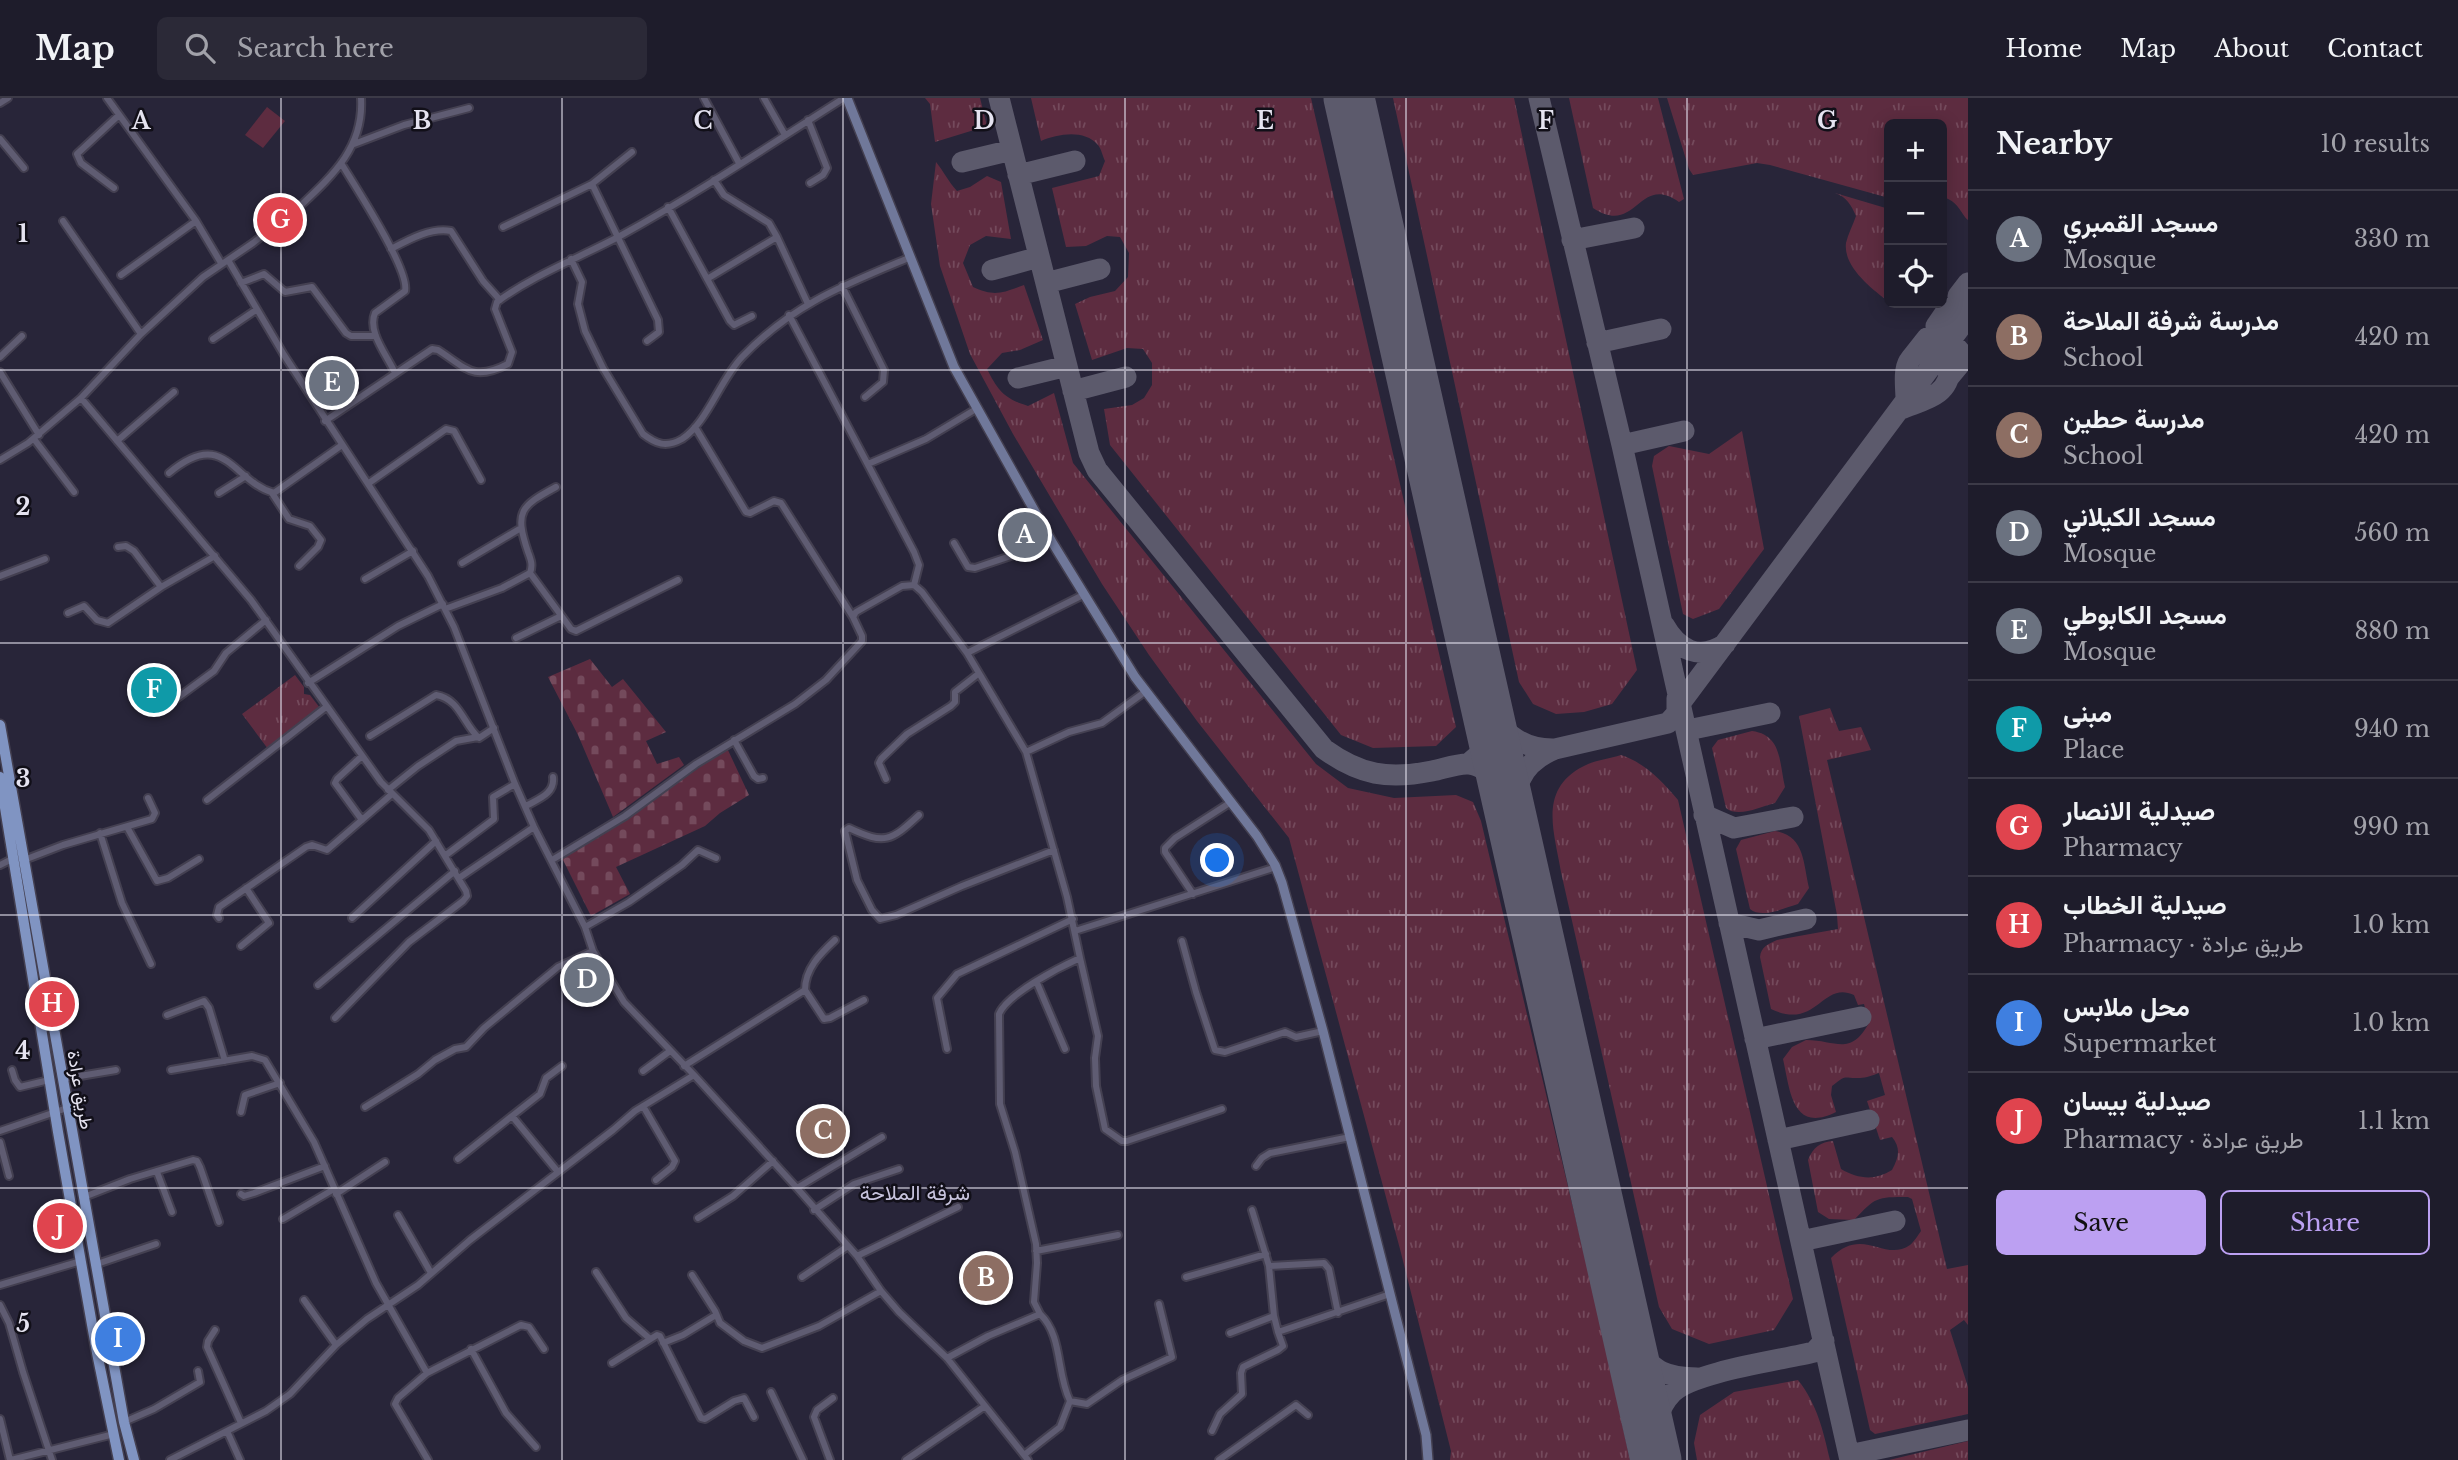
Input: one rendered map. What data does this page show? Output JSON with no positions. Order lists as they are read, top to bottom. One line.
{"streets":{"main road":["طريق عرادة"]},"districts":["شرفة الملاحة"],"page":{"header":"Map","search":"Search here","nav":["Home","Map","About","Contact"],"heading":["Nearby","10 results"],"map_buttons":["+","−"],"list":[{"mark":"A","name":"مسجد القمبري","note":"Mosque","value":"330 m"},{"mark":"B","name":"مدرسة شرفة الملاحة","note":"School","value":"420 m"},{"mark":"C","name":"مدرسة حطين","note":"School","value":"420 m"},{"mark":"D","name":"مسجد الكيلاني","note":"Mosque","value":"560 m"},{"mark":"E","name":"مسجد الكابوطي","note":"Mosque","value":"880 m"},{"mark":"F","name":"مبنى","note":"Place","value":"940 m"},{"mark":"G","name":"صيدلية الانصار","note":"Pharmacy","value":"990 m"},{"mark":"H","name":"صيدلية الخطاب","note":"Pharmacy · طريق عرادة","value":"1.0 km"},{"mark":"I","name":"محل ملابس","note":"Supermarket","value":"1.0 km"},{"mark":"J","name":"صيدلية بيسان","note":"Pharmacy · طريق عرادة","value":"1.1 km"}],"pins":["G","E","A","F","D","H","C","J","B","I"],"buttons":["Save","Share"]},"grid":{"columns":["A","B","C","D","E","F","G"],"rows":["1","2","3","4","5"]}}
